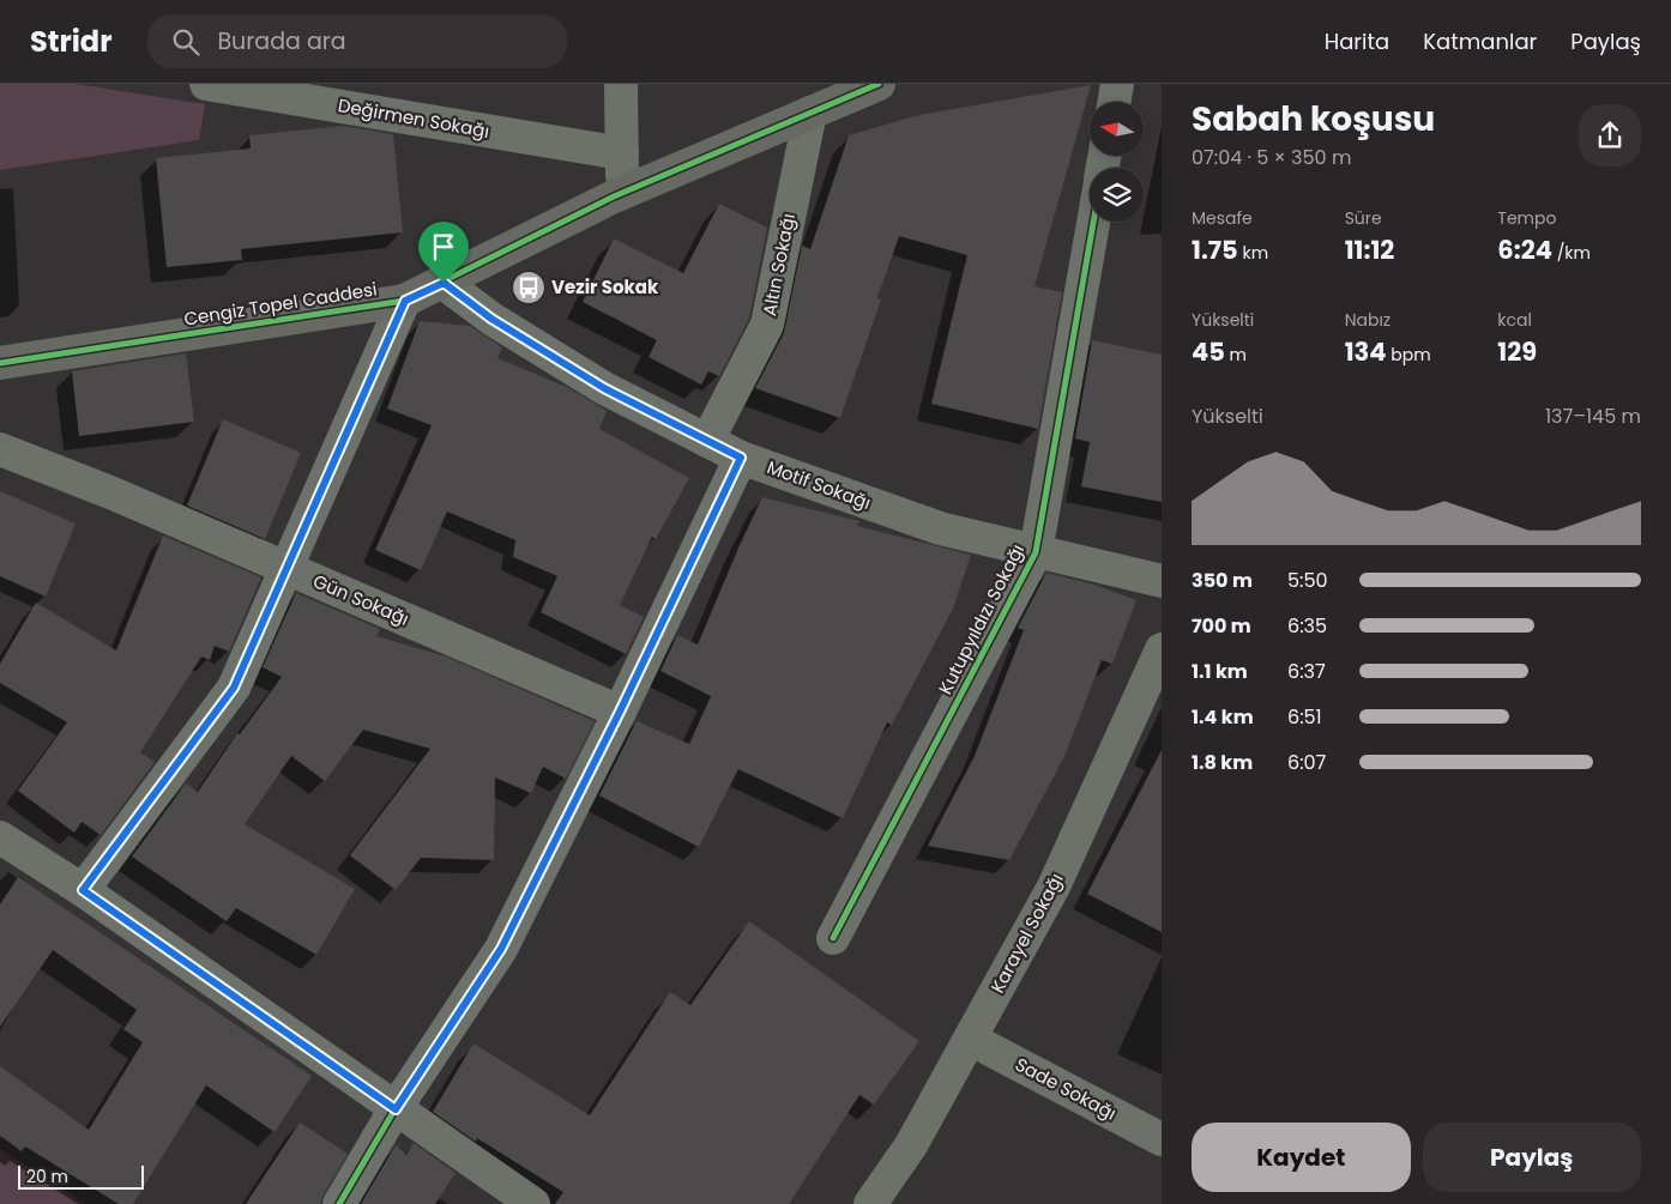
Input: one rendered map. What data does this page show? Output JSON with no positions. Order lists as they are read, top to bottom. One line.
{"streets":{"street":["Değirmen Sokağı","Altın Sokağı","Cengiz Topel Caddesi","Motif Sokağı","Gün Sokağı","Kutupyıldızı Sokağı","Karayel Sokağı","Sade Sokağı"]},"crossings":[["Altın Sokağı","Cengiz Topel Caddesi"],["Altın Sokağı","Motif Sokağı"],["Cengiz Topel Caddesi","Motif Sokağı"],["Motif Sokağı","Kutupyıldızı Sokağı"],["Karayel Sokağı","Sade Sokağı"]],"places":{"bus stop":["Vezir Sokak"]},"scale_bar":"20 m","north":"left","page":{"header":"Stridr","search":"Burada ara","nav":["Harita","Katmanlar","Paylaş"],"heading":["Sabah koşusu","07:04 · 5 × 350 m"],"stats":[["Mesafe","1.75 km"],["Süre","11:12"],["Tempo","6:24 /km"],["Yükselti","45 m"],["Nabız","134 bpm"],["kcal","129"]],"chart":["Yükselti","137–145 m"],"list":[{"name":"350 m","note":"5:50"},{"name":"700 m","note":"6:35"},{"name":"1.1 km","note":"6:37"},{"name":"1.4 km","note":"6:51"},{"name":"1.8 km","note":"6:07"}],"buttons":["Kaydet","Paylaş"],"scale":"20 m"}}
